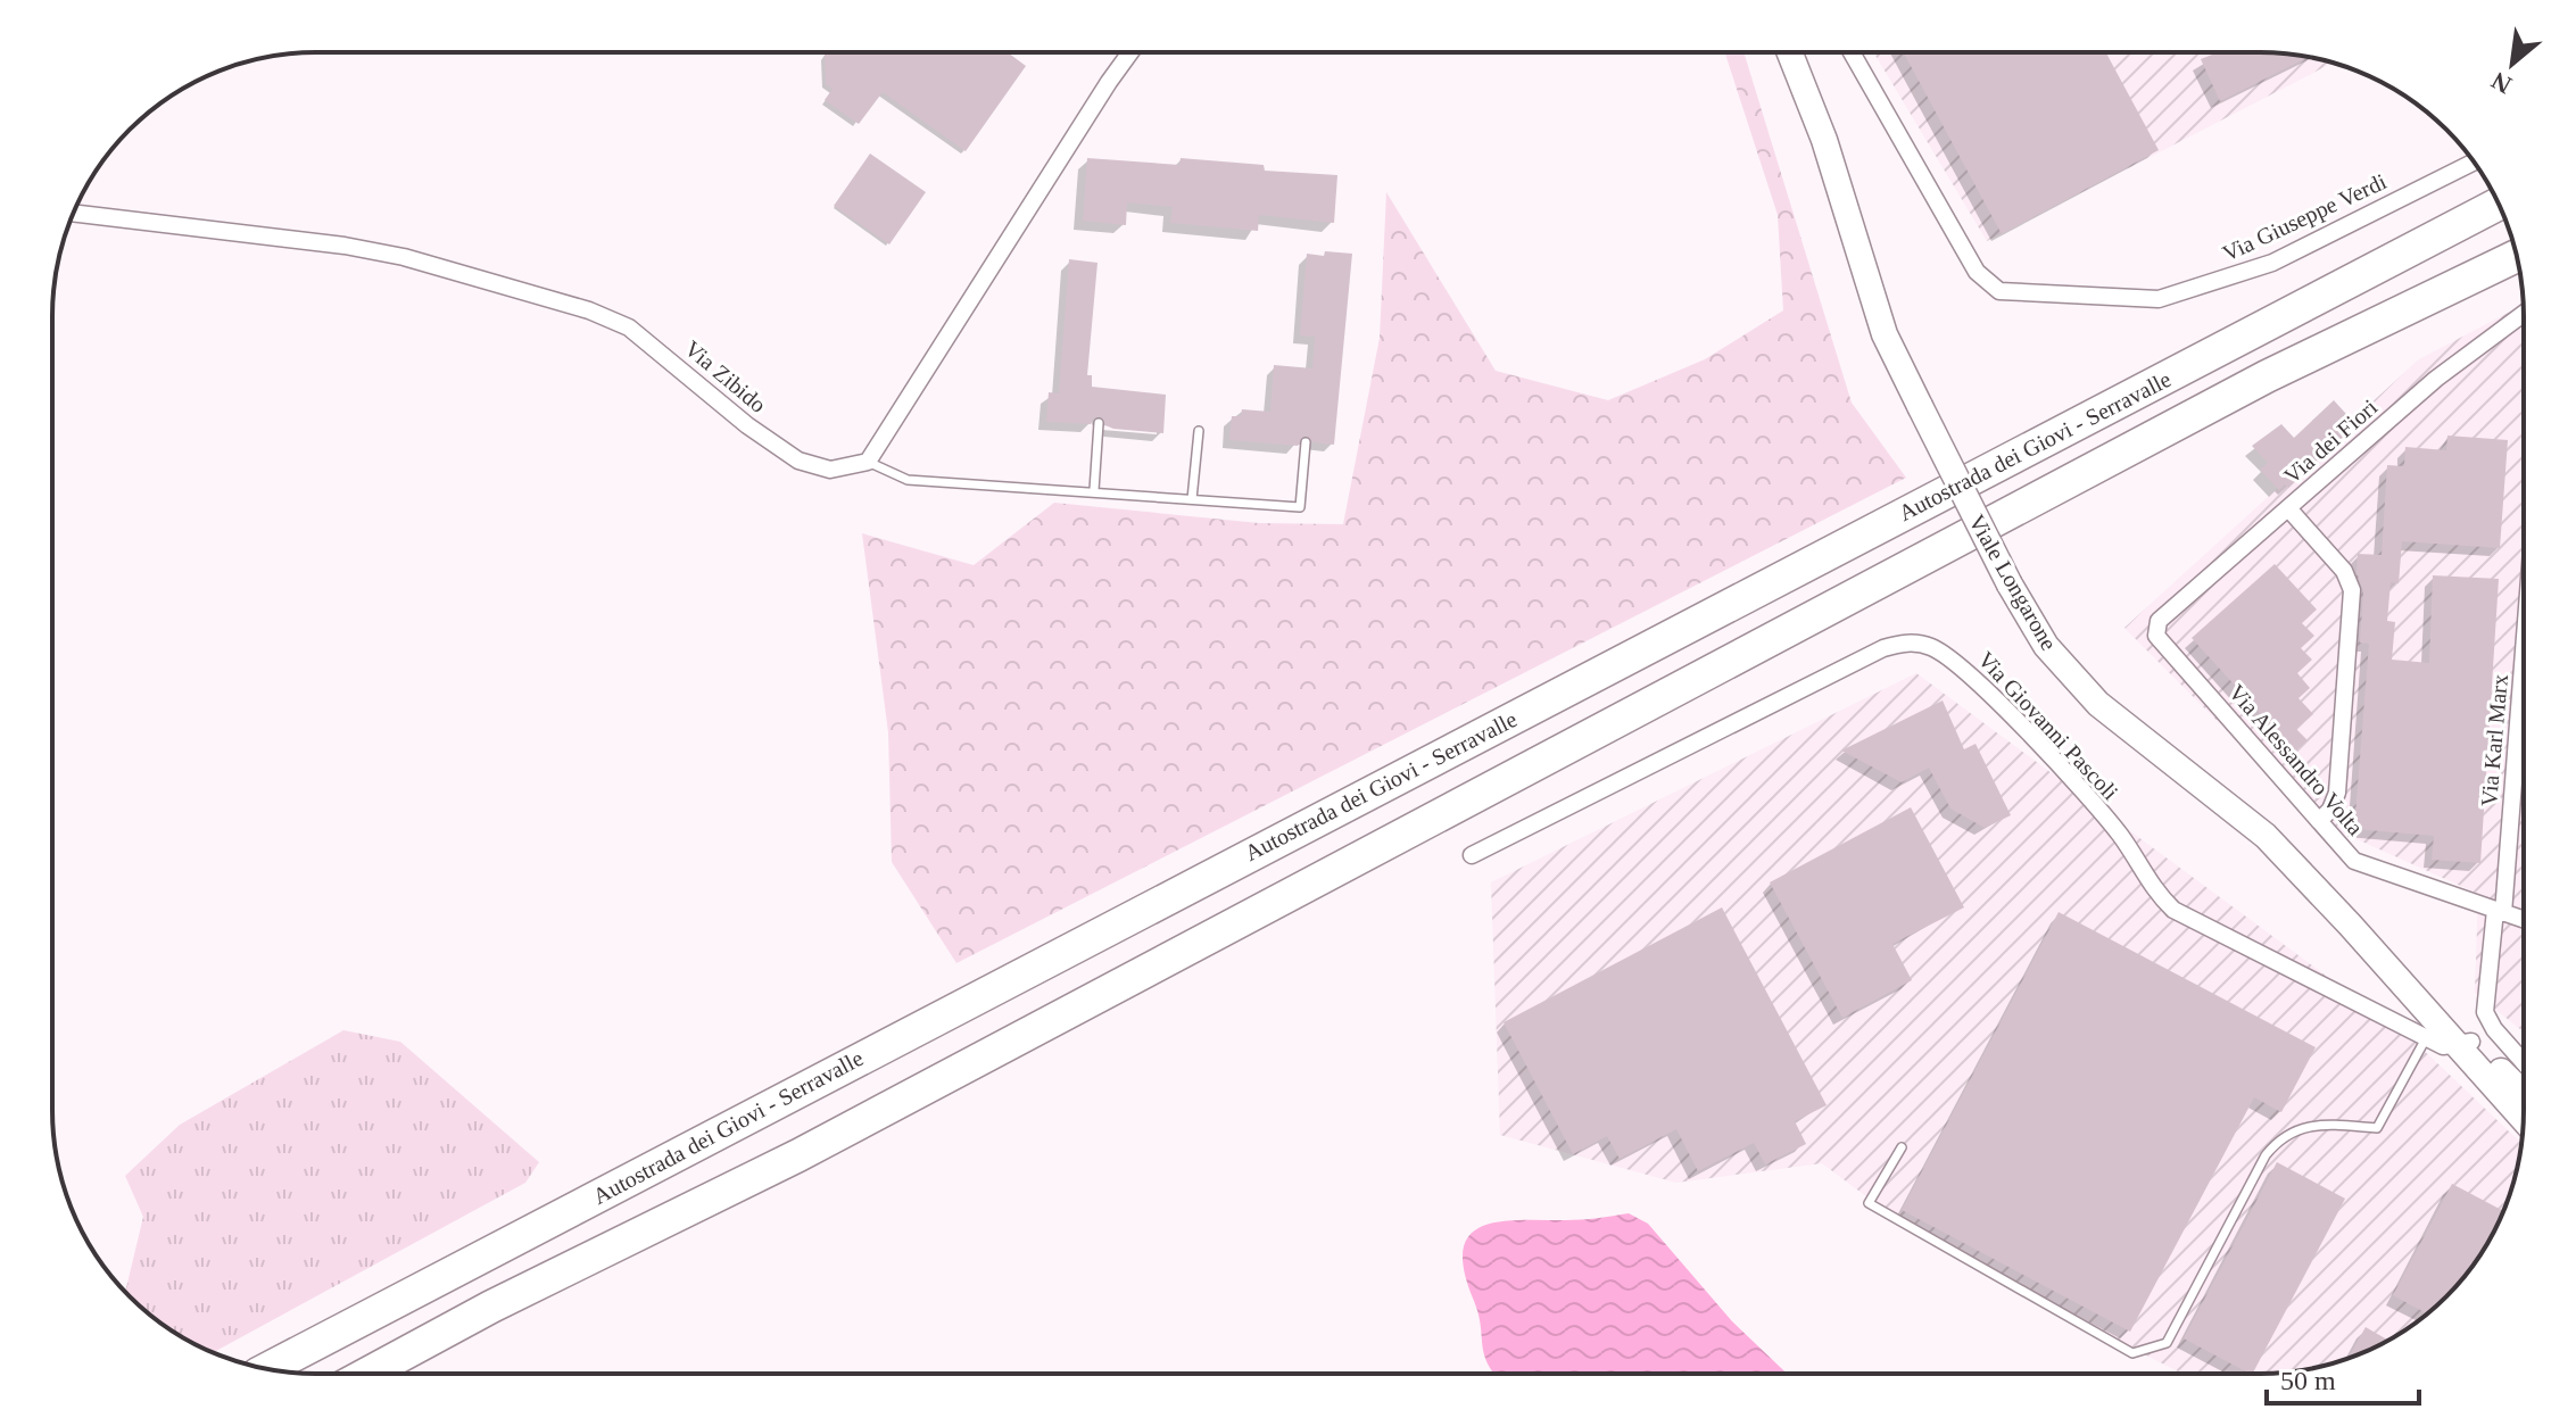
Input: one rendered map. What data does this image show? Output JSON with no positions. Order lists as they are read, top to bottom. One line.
{"streets":{"highway":["Autostrada dei Giovi - Serravalle"],"main road":["Viale Longarone"],"street":["Via Giuseppe Verdi","Via Zibido","Via dei Fiori","Via Giovanni Pascoli","Via Karl Marx","Via Alessandro Volta"]},"crossings":[["Via dei Fiori","Via Alessandro Volta"],["Viale Longarone","Via Giovanni Pascoli"],["Via Karl Marx","Via Alessandro Volta"]],"scale_bar":"50 m","north":"bottom left"}
